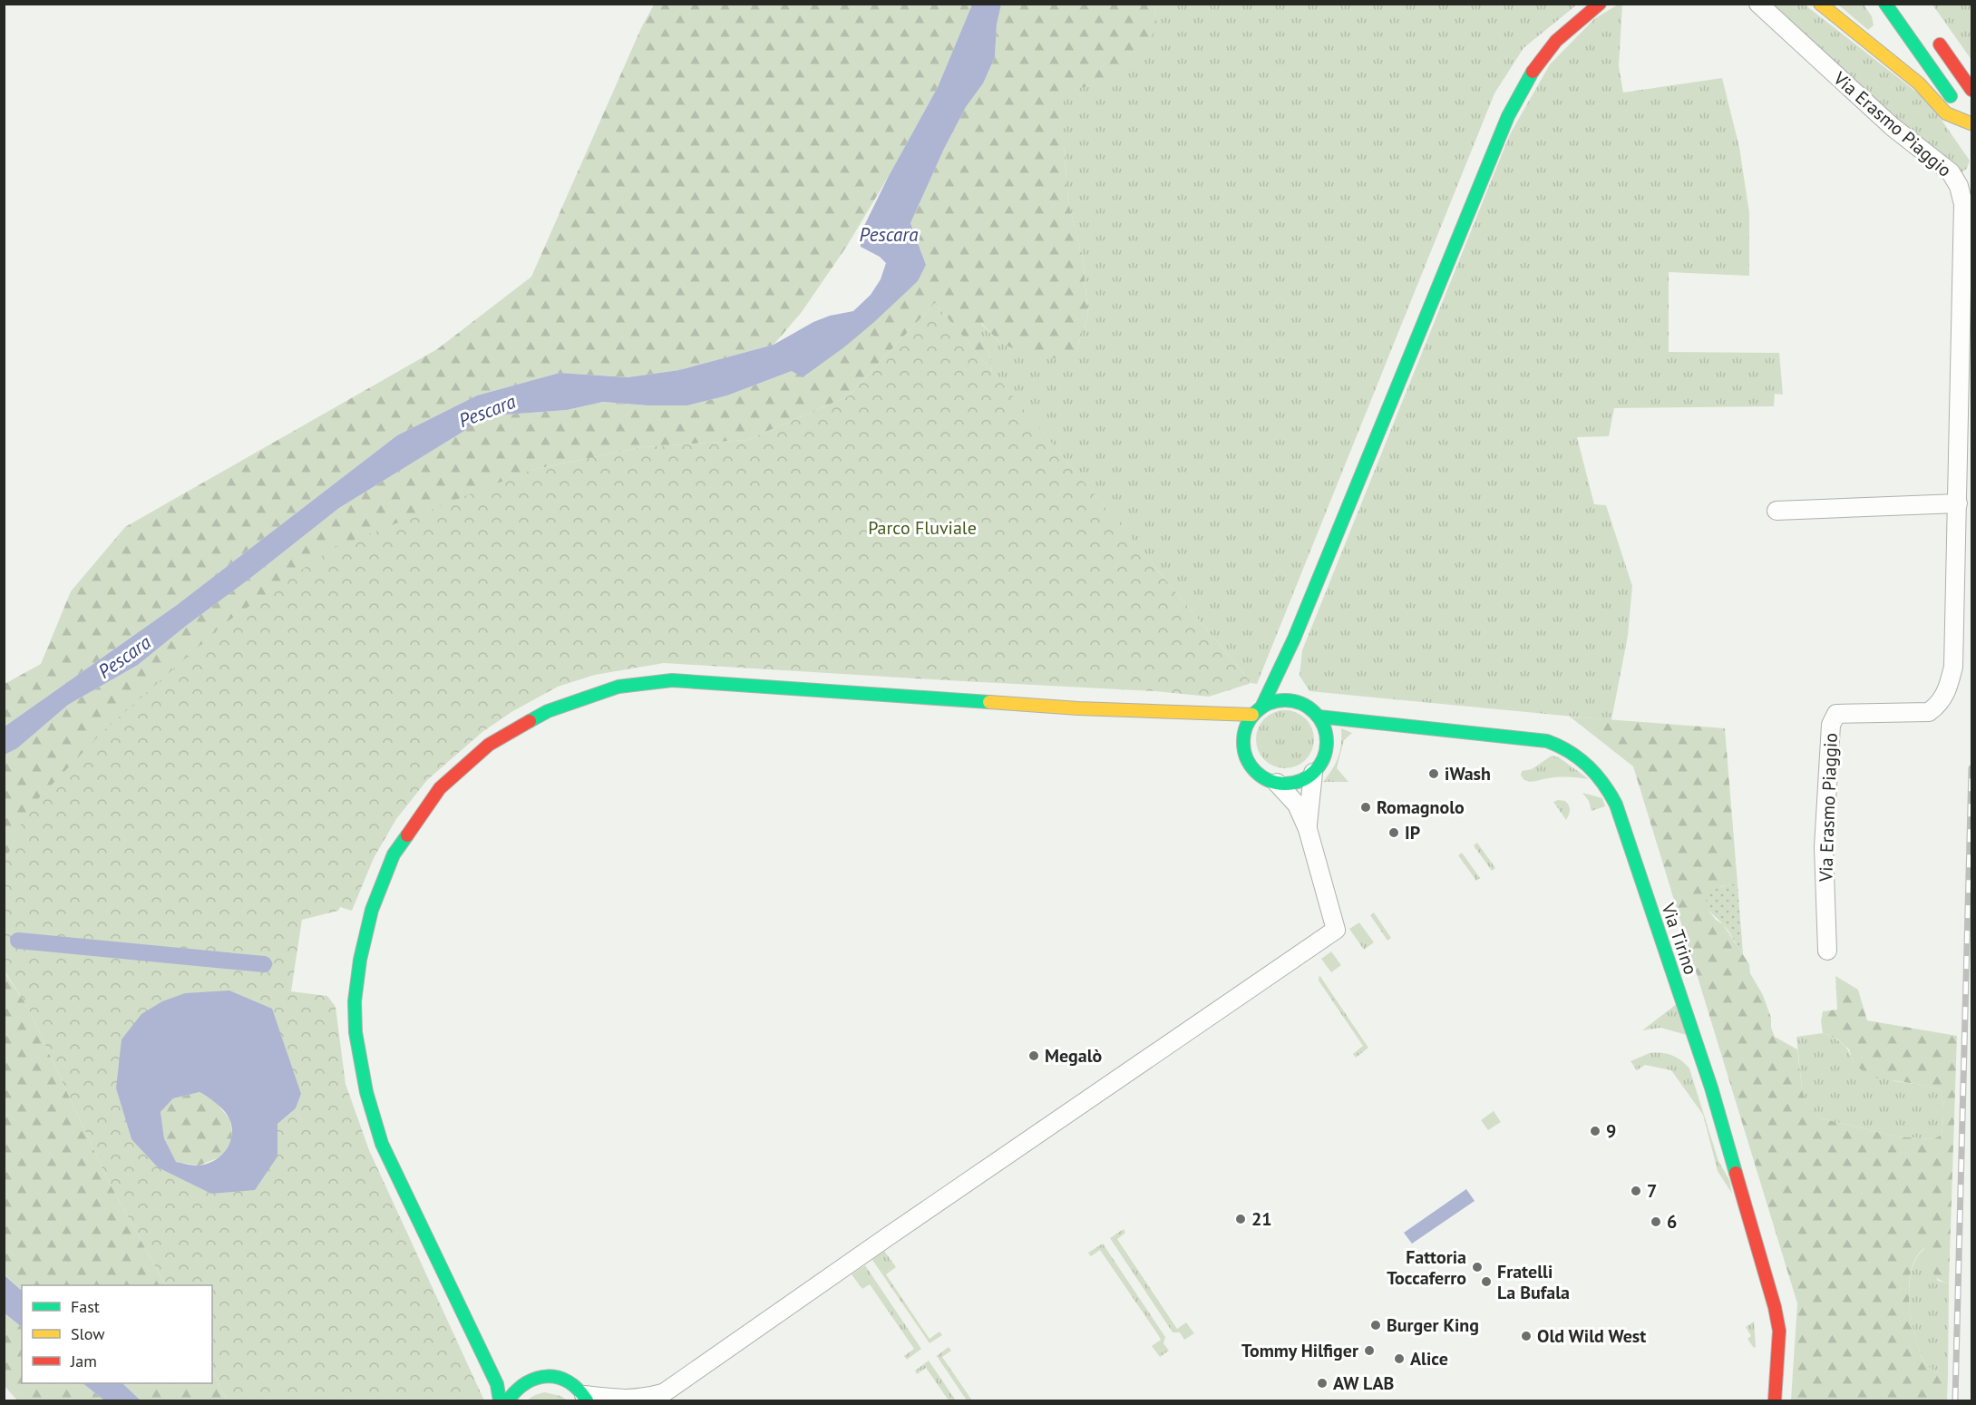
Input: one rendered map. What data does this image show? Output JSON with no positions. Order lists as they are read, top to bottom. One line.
{"streets":{"main road":["Via Tirino"],"street":["Via Erasmo Piaggio"]},"water":["Pescara"],"parks":["Parco Fluviale"],"places":["iWash","Romagnolo","IP","Megalò","9","7","21","6","Fattoria Toccaferro","Fratelli La Bufala","Burger King","Old Wild West","Tommy Hilfiger","Alice","AW LAB"],"legend":["Fast","Slow","Jam"]}
